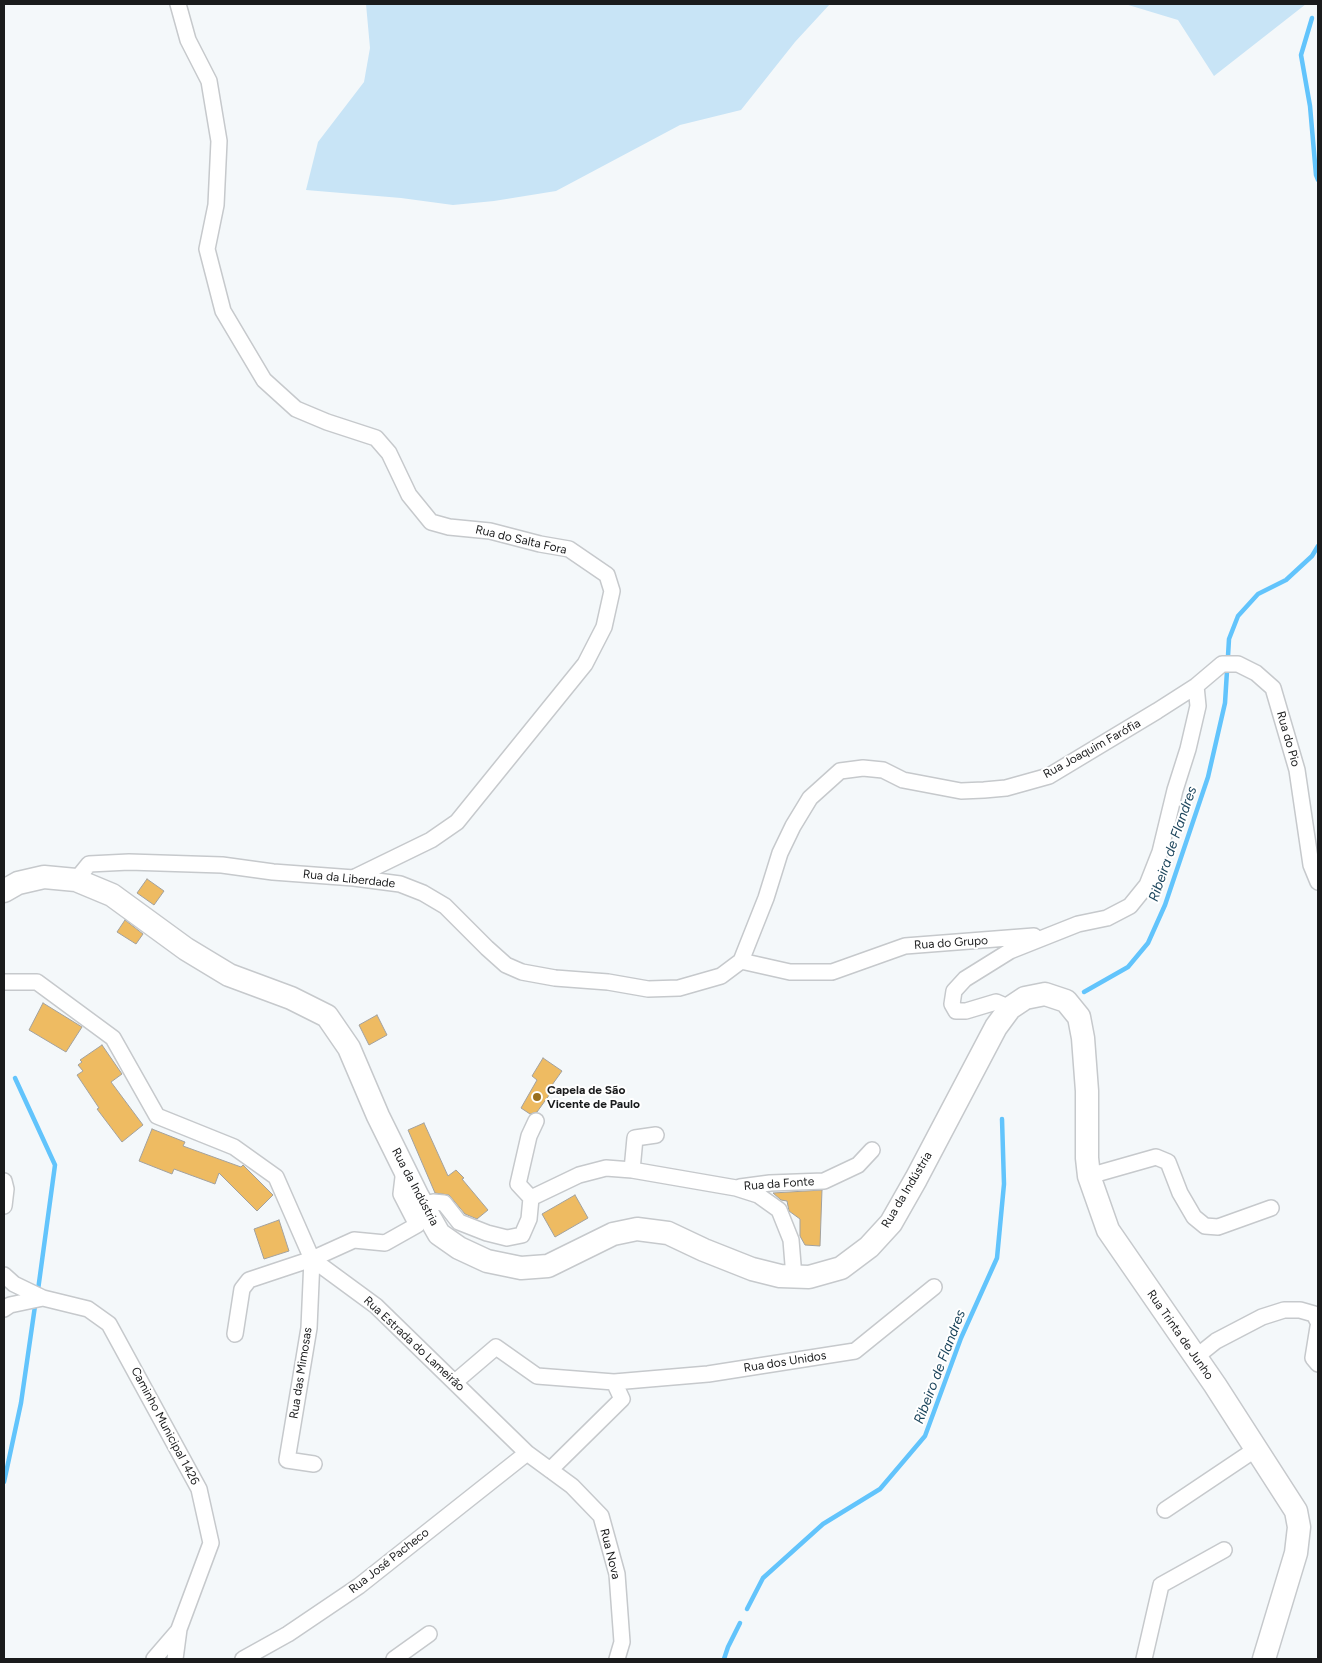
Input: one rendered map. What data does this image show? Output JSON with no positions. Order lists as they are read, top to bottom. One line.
{"streets":{"street":["Rua do Salta Fora","Rua do Pio","Rua Joaquim Farófia","Rua da Liberdade","Rua do Grupo","Rua da Fonte","Rua da Indústria","Rua Trinta de Junho","Rua Estrada do Lameirão","Rua dos Unidos","Rua das Mimosas","Caminho Municipal 1426","Rua Nova","Rua José Pacheco"]},"crossings":[["Rua do Salta Fora","Rua da Liberdade"],["Rua do Pio","Rua Joaquim Farófia"],["Rua Joaquim Farófia","Rua da Liberdade"],["Rua Joaquim Farófia","Rua do Grupo"],["Rua da Liberdade","Rua do Grupo"],["Rua da Liberdade","Rua da Indústria"],["Rua da Fonte","Rua da Indústria"],["Rua da Indústria","Rua Trinta de Junho"],["Rua Estrada do Lameirão","Rua dos Unidos"],["Rua Estrada do Lameirão","Rua das Mimosas"],["Rua Estrada do Lameirão","Rua Nova"],["Rua Estrada do Lameirão","Rua José Pacheco"]],"water":["Ribeira de Flandres","Ribeiro de Flandres"],"places":["Capela de São Vicente de Paulo"]}
